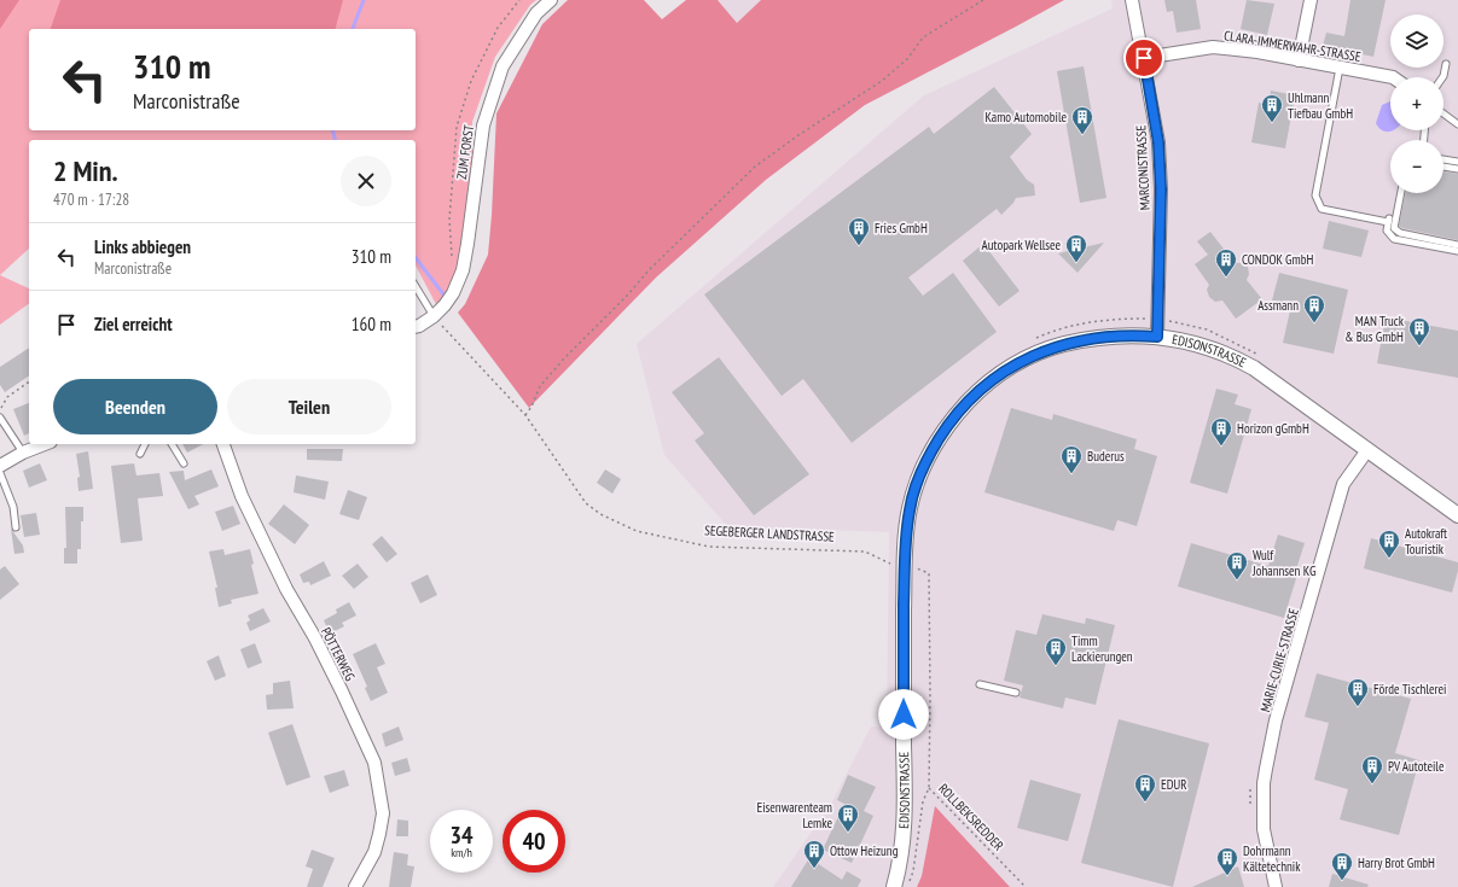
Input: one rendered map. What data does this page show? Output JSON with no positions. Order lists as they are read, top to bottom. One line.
{"streets":{"street":["CLARA-IMMERWAHR-STRASSE","ZUM FORST","MARCONISTRASSE","EDISONSTRASSE","PÖTTERWEG","MARIE-CURIE-STRASSE"],"path":["SEGEBERGER LANDSTRASSE","ROLLBEKSREDDER"]},"crossings":[["CLARA-IMMERWAHR-STRASSE","MARCONISTRASSE"],["ZUM FORST","SEGEBERGER LANDSTRASSE"],["MARCONISTRASSE","EDISONSTRASSE"],["EDISONSTRASSE","SEGEBERGER LANDSTRASSE"],["EDISONSTRASSE","MARIE-CURIE-STRASSE"],["EDISONSTRASSE","ROLLBEKSREDDER"],["SEGEBERGER LANDSTRASSE","ROLLBEKSREDDER"]],"places":{"building":["Uhlmann Tiefbau GmbH","Kamo Automobile","Fries GmbH","Autopark Wellsee","CONDOK GmbH","Assmann","MAN Truck & Bus GmbH","Horizon gGmbH","Buderus","Autokraft Touristik","Wulf Johannsen KG","Timm Lackierungen","Förde Tischlerei","PV Autoteile","EDUR","Eisenwarenteam Lemke","Ottow Heizung","Dohrmann Kältetechnik","Harry Brot GmbH"]},"page":{"map_buttons":["+","−"],"turn":["310 m","Marconistraße"],"heading":["2 Min.","470 m · 17:28"],"list":[{"name":"Links abbiegen","note":"Marconistraße","value":"310 m"},{"name":"Ziel erreicht","value":"160 m"}],"buttons":["Beenden","Teilen"],"speed":"34 km/h","limit":"40"}}
